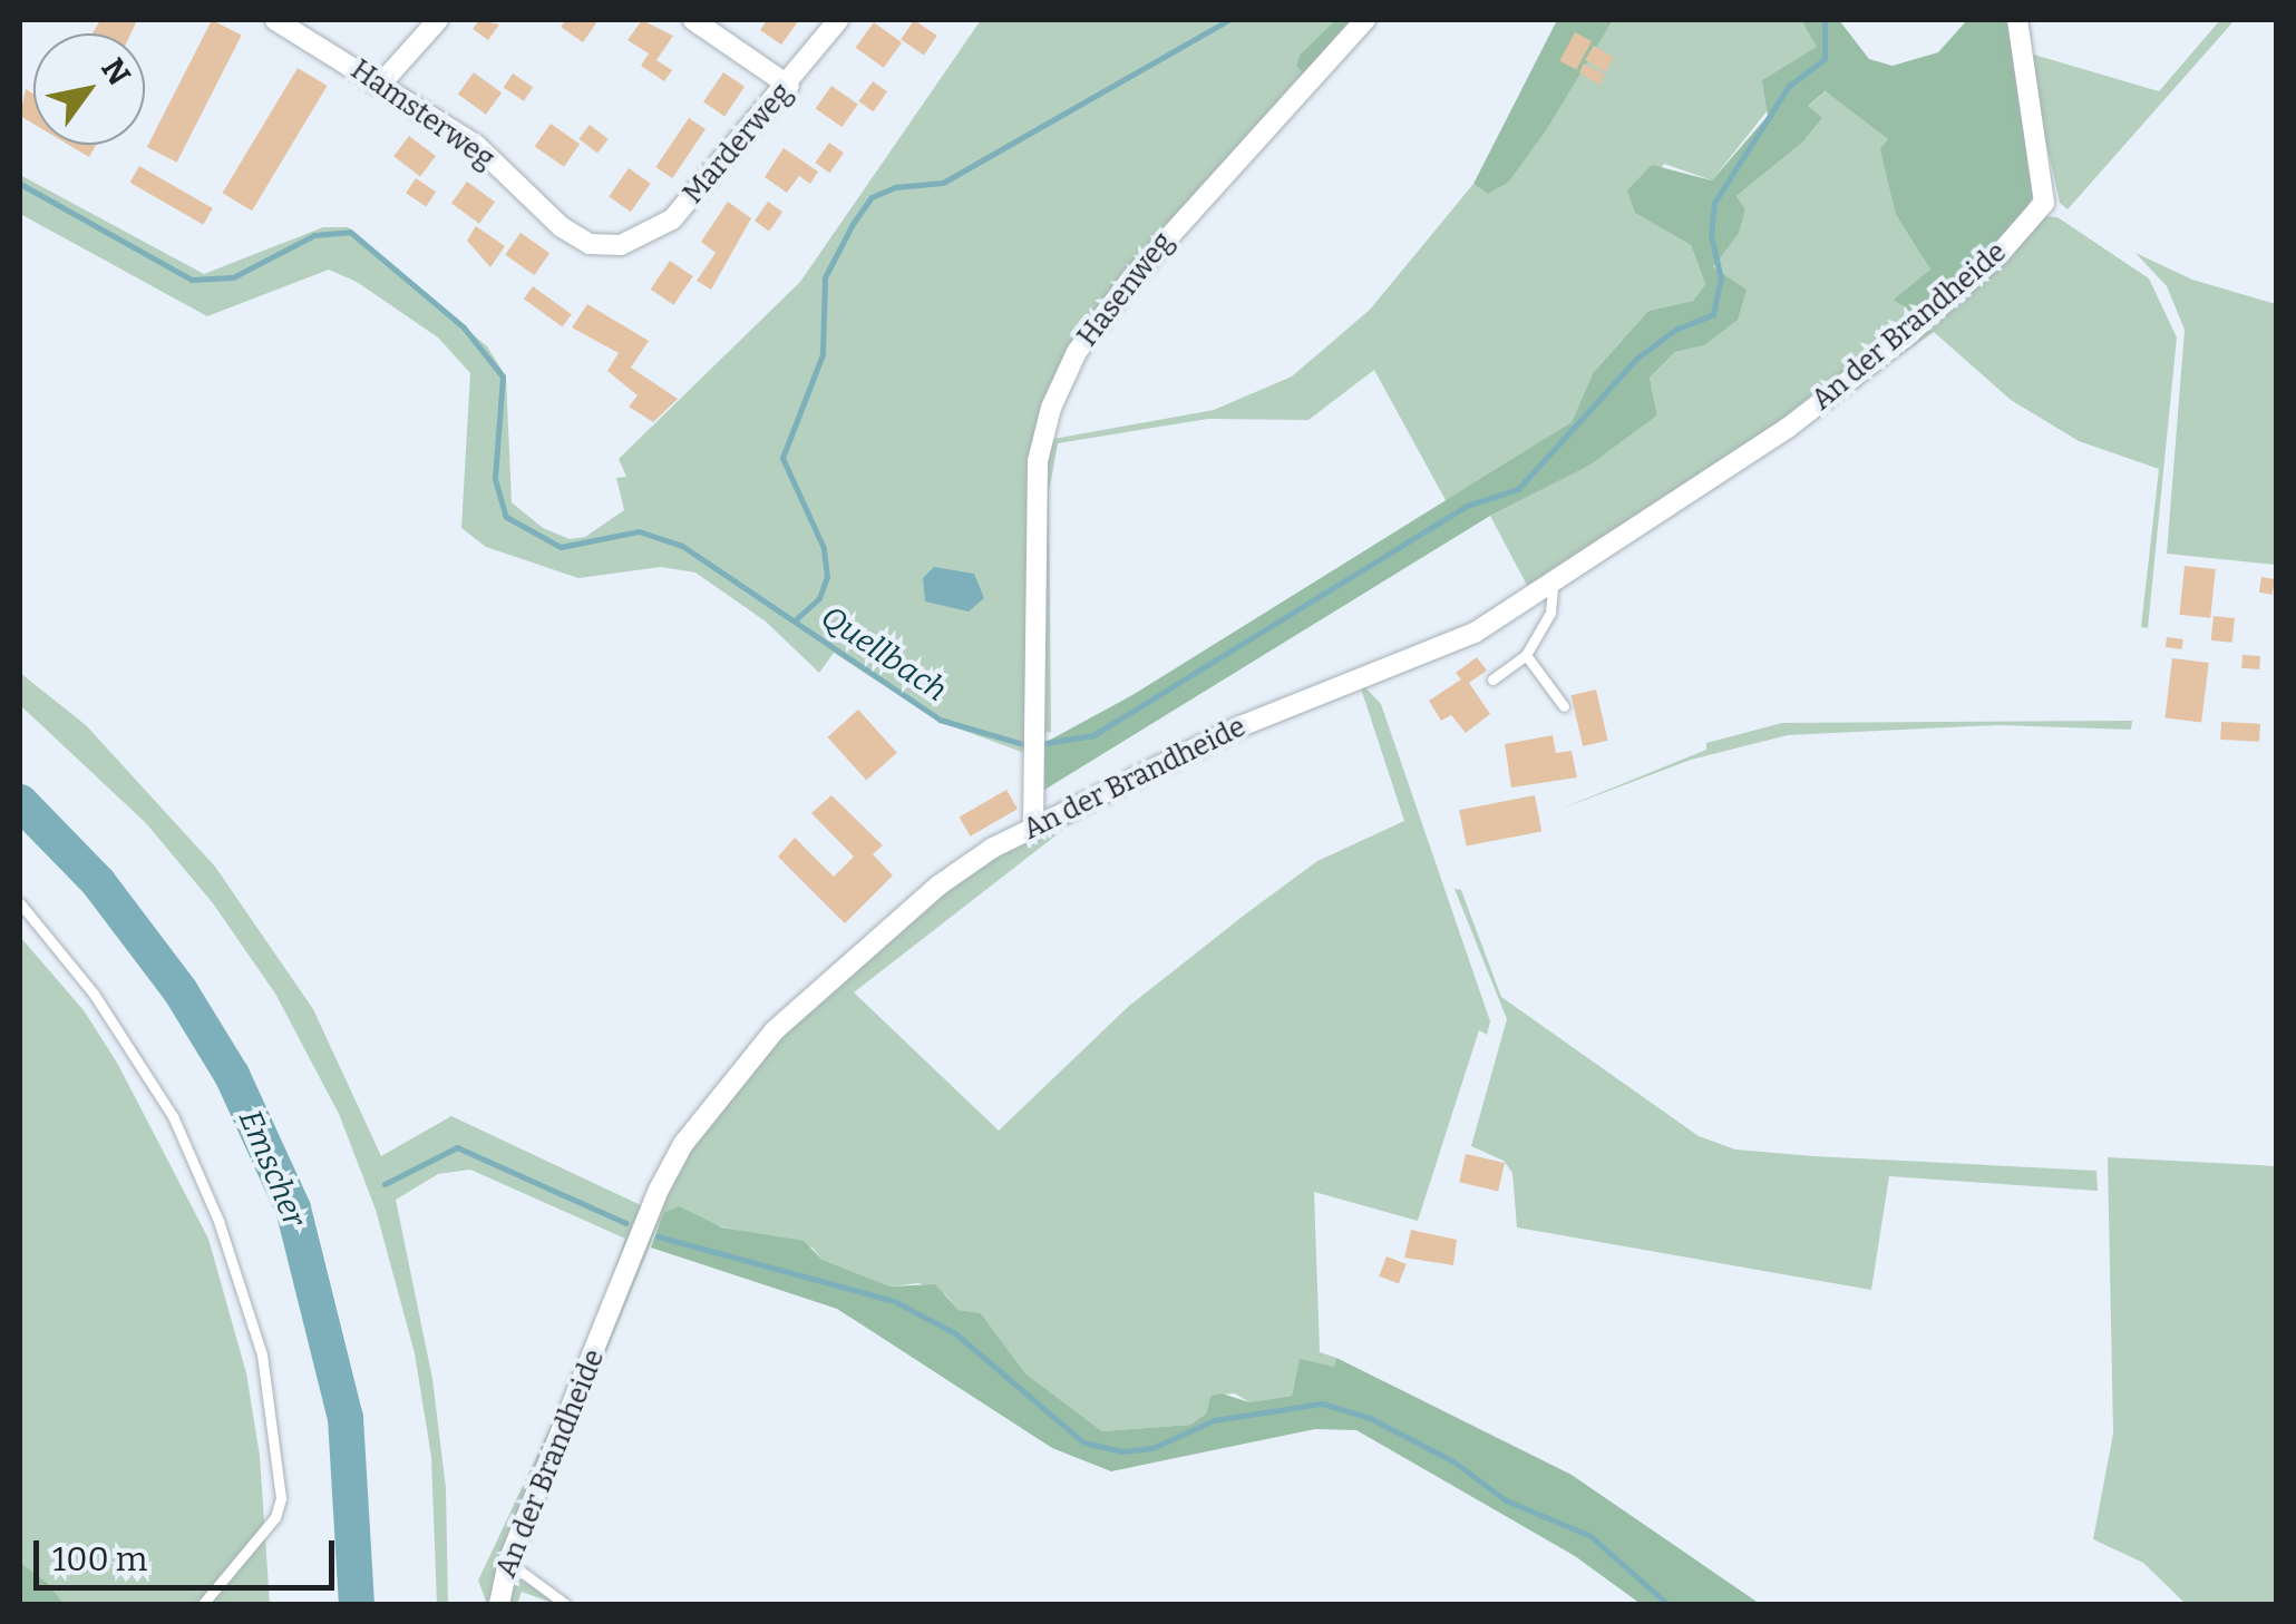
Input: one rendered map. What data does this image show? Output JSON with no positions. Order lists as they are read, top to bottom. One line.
{"streets":{"street":["Hamsterweg","Marderweg","Hasenweg","An der Brandheide"]},"crossings":[["Hamsterweg","Marderweg"],["Hasenweg","An der Brandheide"]],"water":["Quellbach","Emscher"],"scale_bar":"100 m","north":"top right"}
